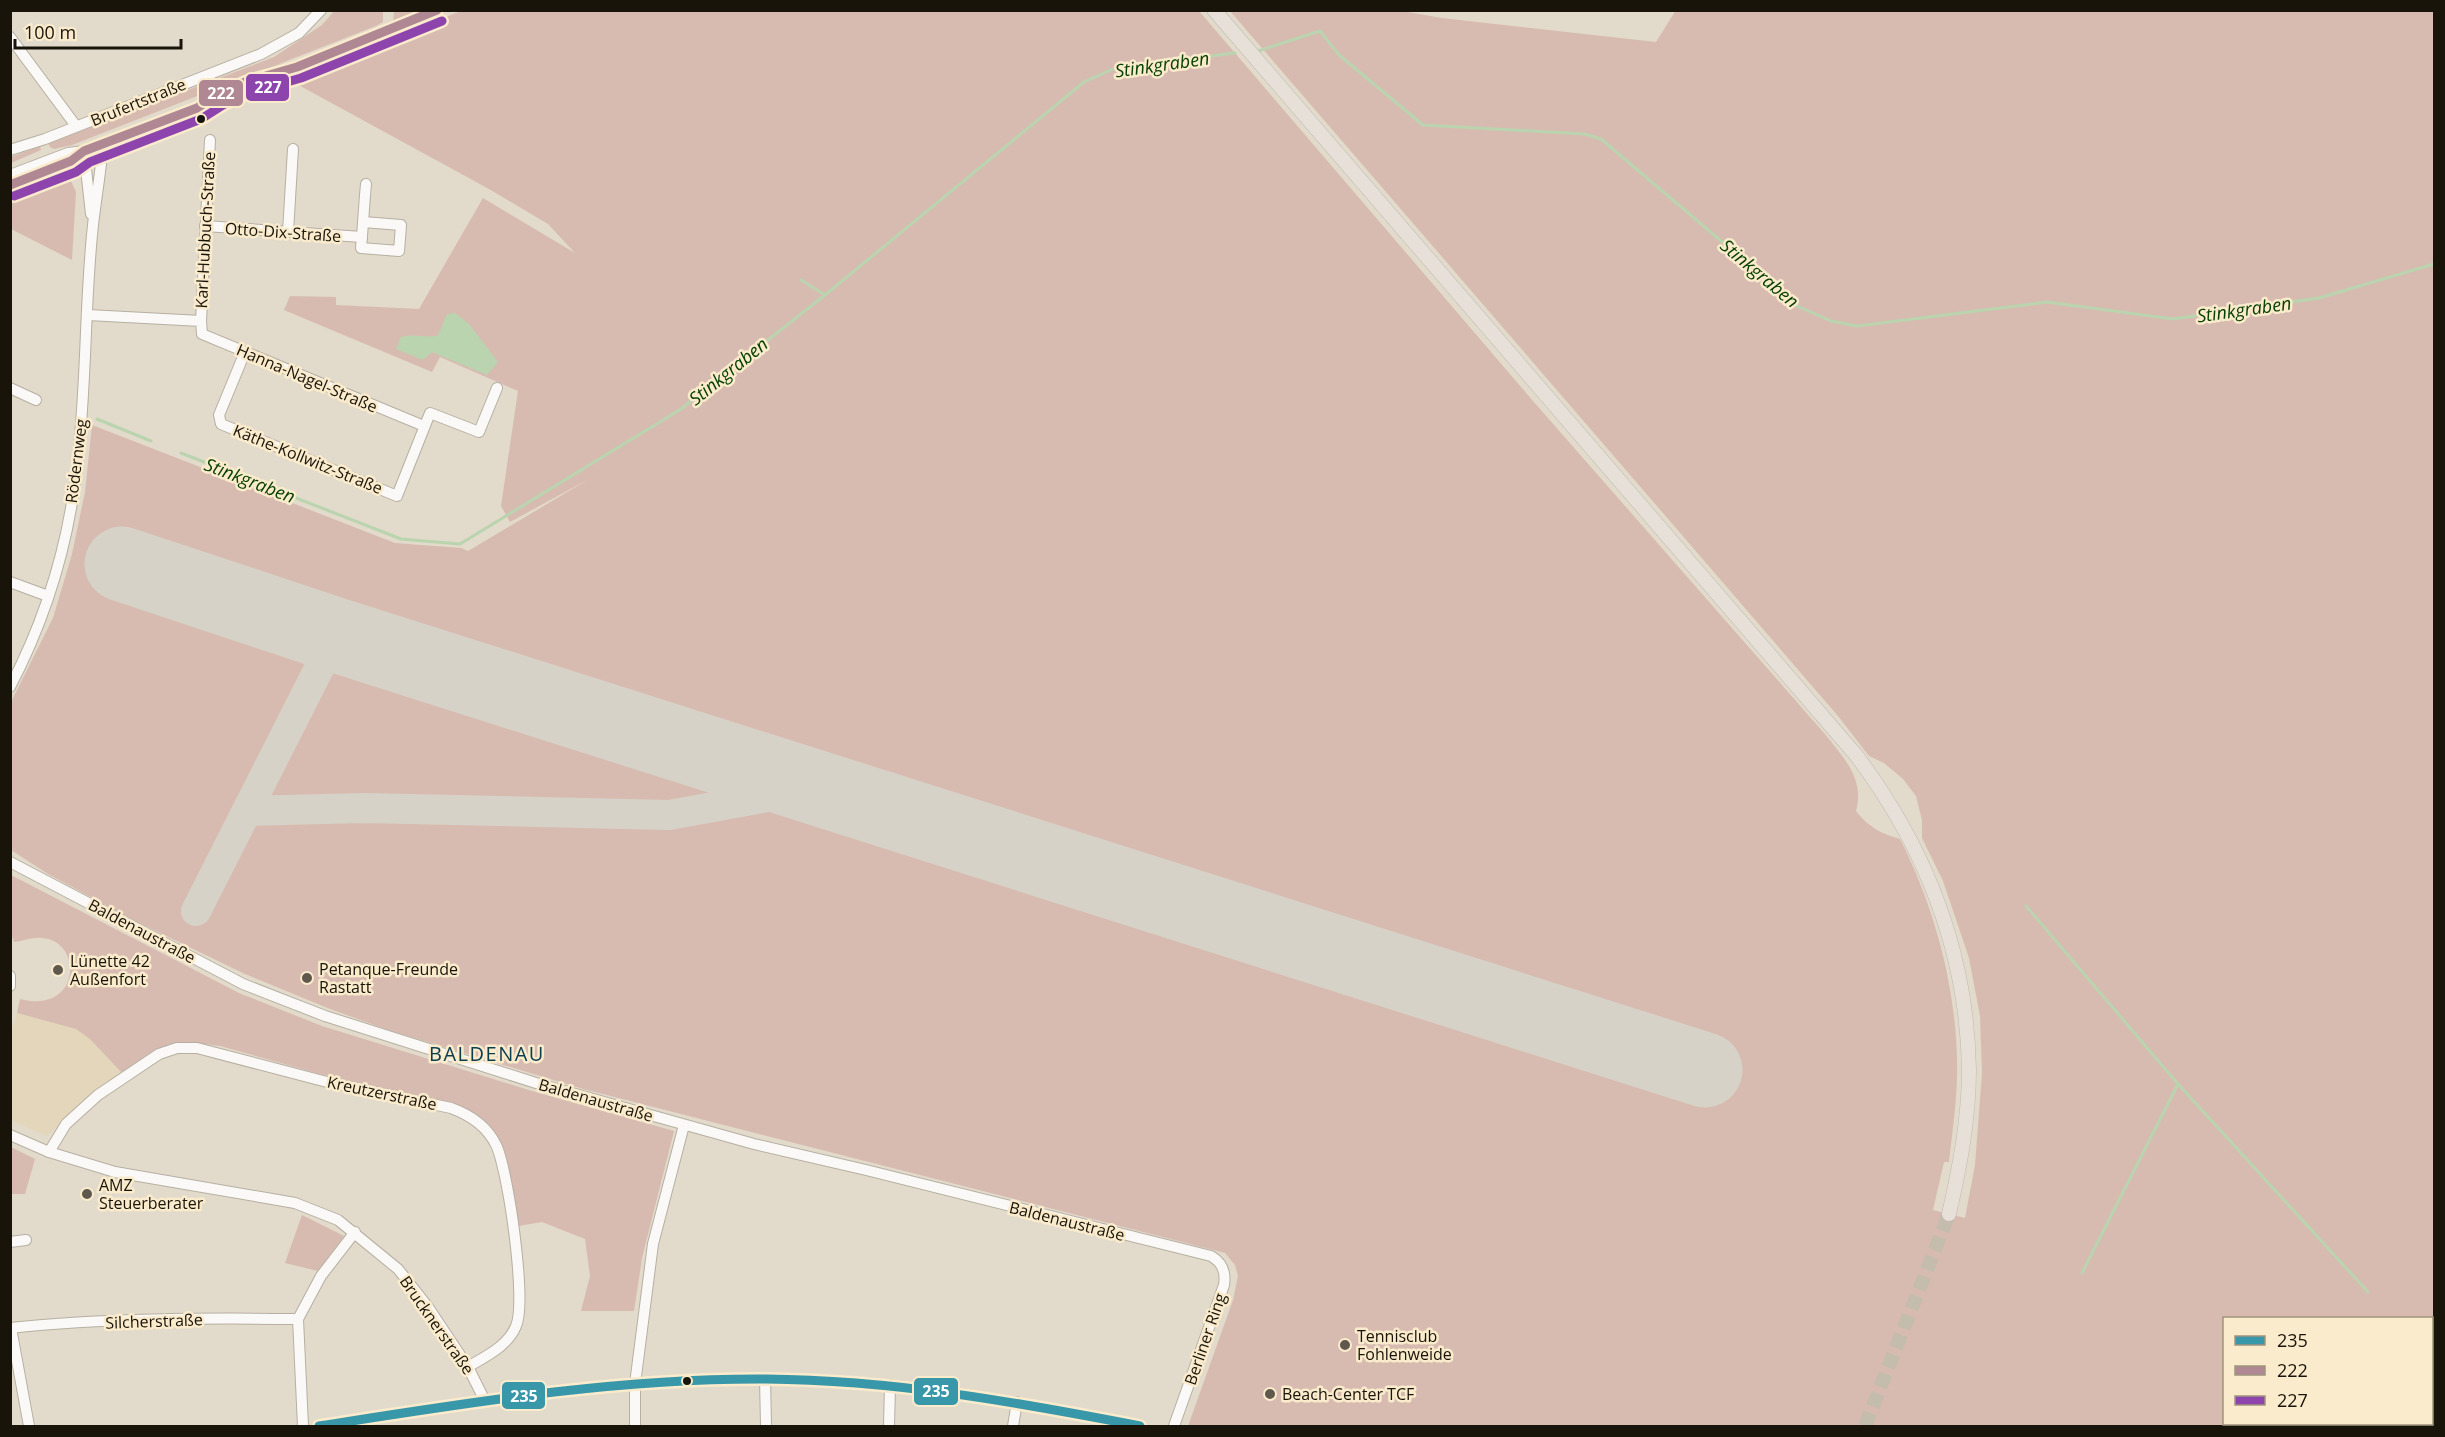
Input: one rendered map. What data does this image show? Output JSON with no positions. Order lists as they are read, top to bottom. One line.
{"streets":{"street":["Brufertstraße","Karl-Hubbuch-Straße","Otto-Dix-Straße","Hanna-Nagel-Straße","Käthe-Kollwitz-Straße","Rödernweg","Baldenaustraße","Kreutzerstraße","Silcherstraße","Brucknerstraße","Berliner Ring"]},"crossings":[["Karl-Hubbuch-Straße","Otto-Dix-Straße"],["Karl-Hubbuch-Straße","Hanna-Nagel-Straße"],["Hanna-Nagel-Straße","Käthe-Kollwitz-Straße"],["Baldenaustraße","Berliner Ring"],["Kreutzerstraße","Brucknerstraße"]],"districts":["BALDENAU"],"water":["Stinkgraben"],"places":["Lünette 42 Außenfort","Petanque-Freunde Rastatt","AMZ Steuerberater","Tennisclub Fohlenweide","Beach-Center TCF"],"lines":["transit line 222","transit line 227","transit line 235"],"legend":["235","222","227"],"scale_bar":"100 m"}
